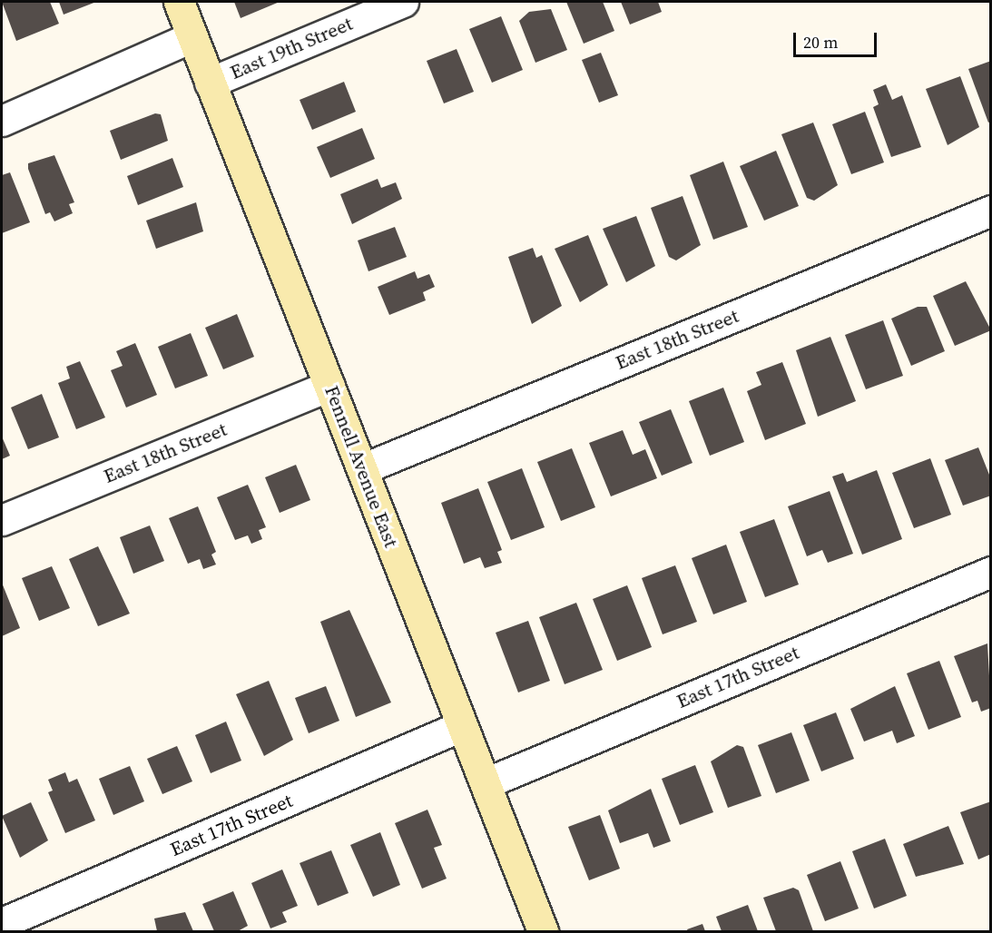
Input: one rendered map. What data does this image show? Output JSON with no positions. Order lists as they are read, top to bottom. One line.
{"streets":{"main road":["Fennell Avenue East"],"street":["East 19th Street","East 18th Street","East 17th Street"]},"crossings":[["East 19th Street","Fennell Avenue East"],["East 18th Street","Fennell Avenue East"],["Fennell Avenue East","East 17th Street"]],"scale_bar":"20 m"}
